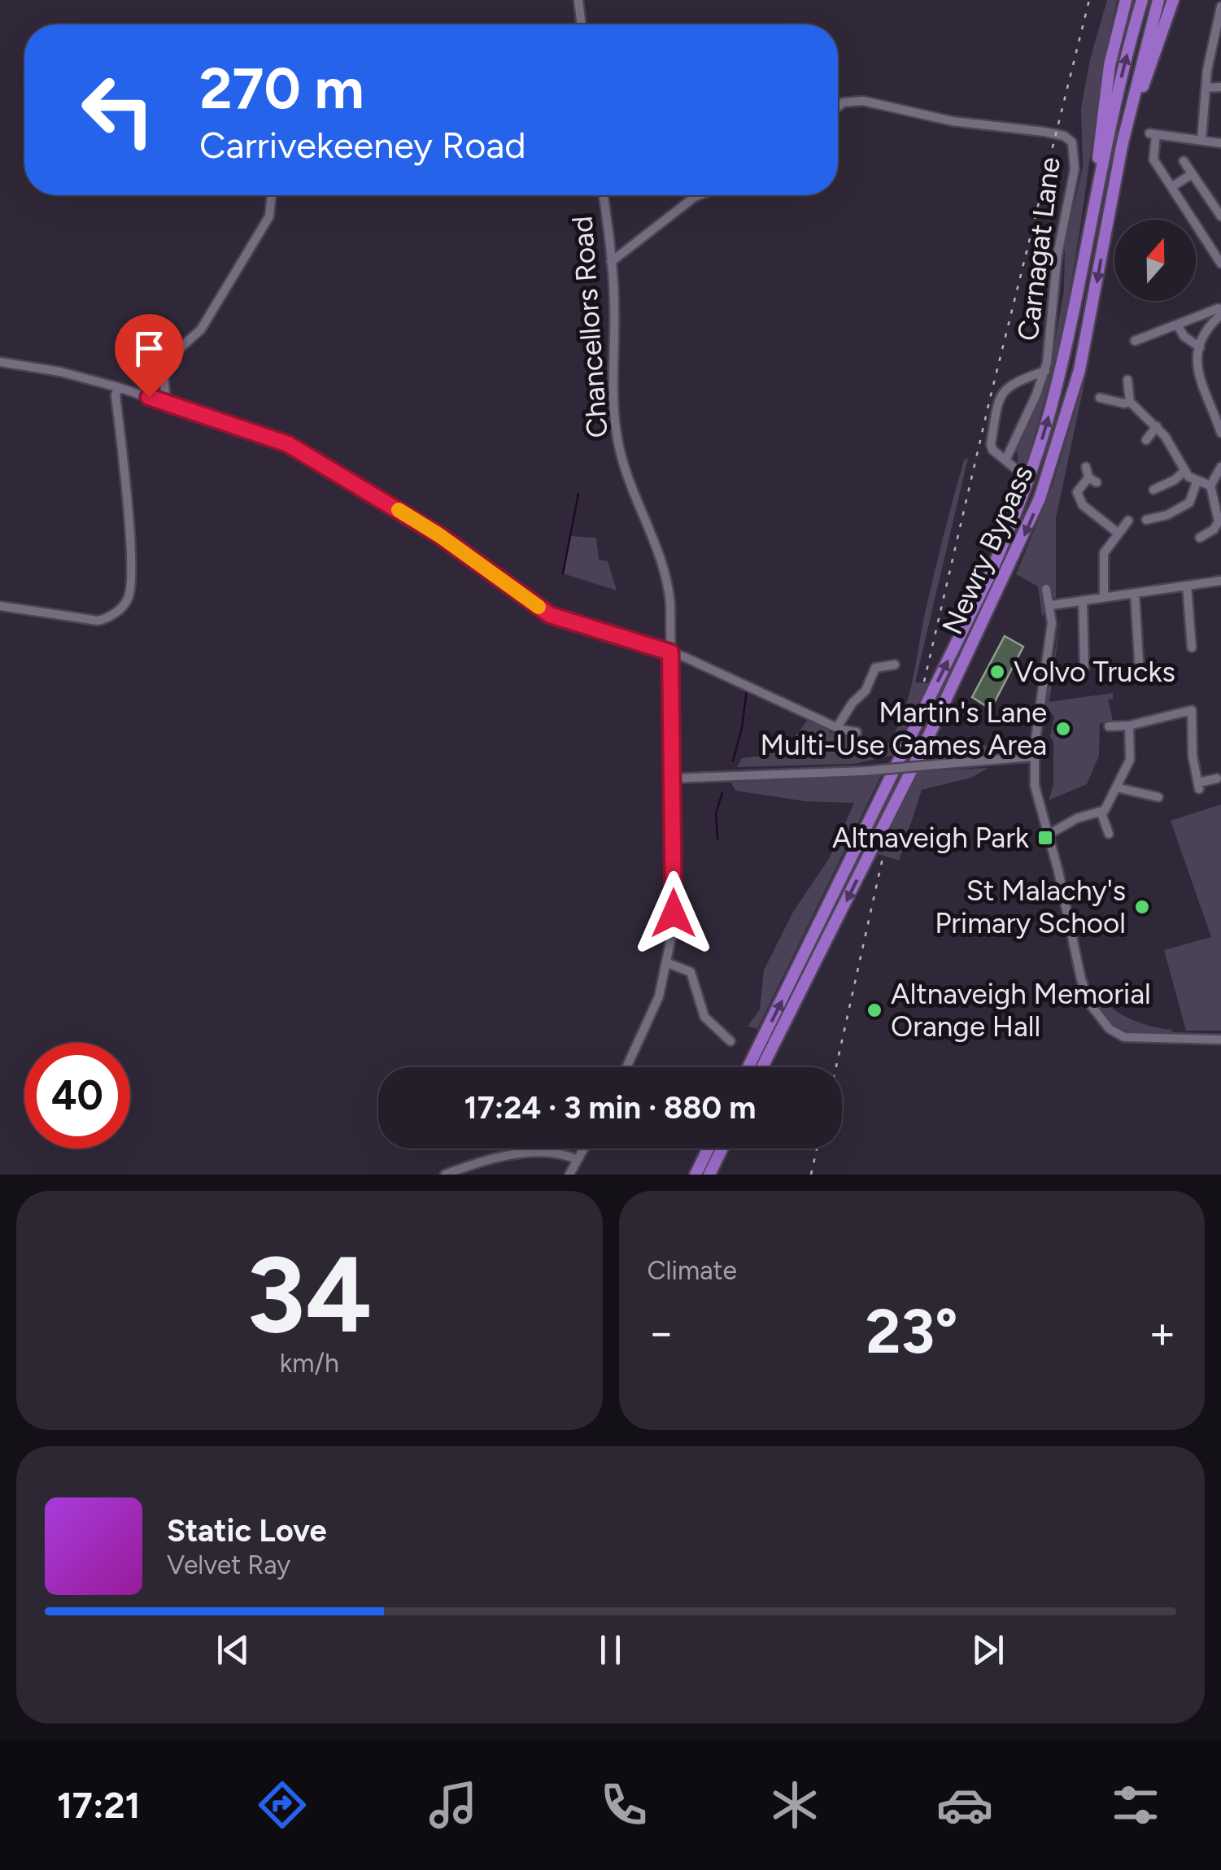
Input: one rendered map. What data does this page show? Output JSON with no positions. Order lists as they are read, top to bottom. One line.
{"streets":{"highway":["Newry Bypass"],"street":["Carnagat Lane","Chancellors Road"]},"places":{"other":["Volvo Trucks","Martin's Lane Multi-Use Games Area","St Malachy's Primary School","Altnaveigh Memorial Orange Hall"],"transit":["Altnaveigh Park"]},"north":"top","page":{"turn":["270 m","Carrivekeeney Road"],"limit":"40","trip":"17:24 · 3 min · 880 m","tile":[["34","km/h"],"Climate"],"heat":["−","23°","+"],"song":["Static Love","Velvet Ray"],"tabs":"17:21"}}
